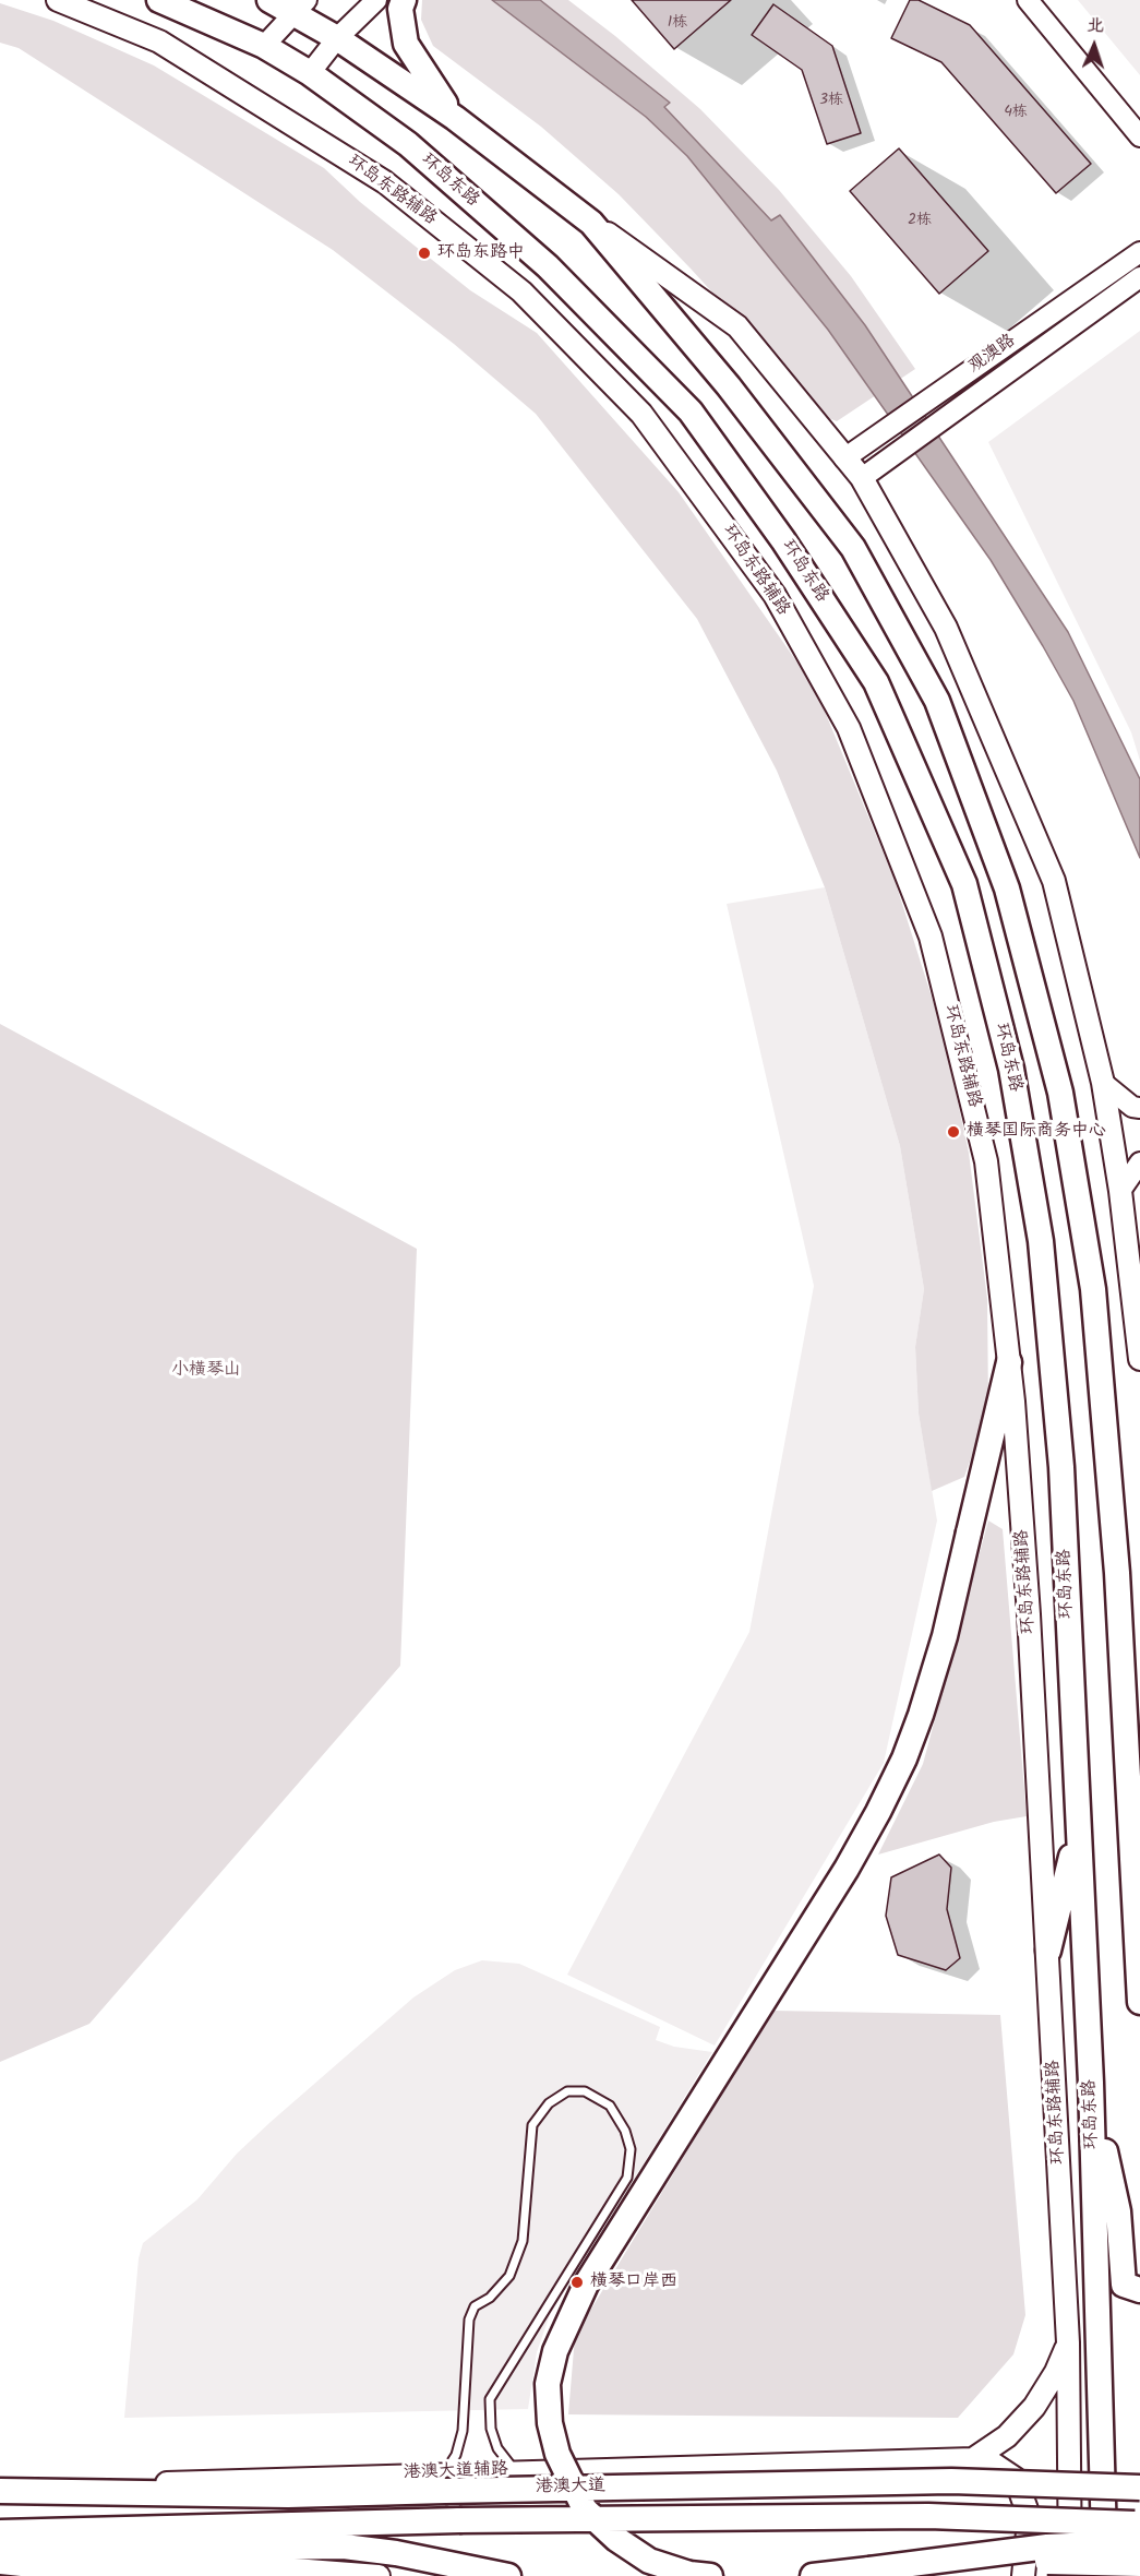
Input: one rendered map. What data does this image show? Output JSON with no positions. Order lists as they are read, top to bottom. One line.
{"streets":{"main road":["环岛东路","环岛东路辅路","港澳大道辅路","港澳大道"],"street":["观澳路"]},"crossings":[["港澳大道辅路","港澳大道"]],"parks":["小橫琴山"],"places":["环岛东路中","横琴国际商务中心","横琴口岸西"],"house_numbers":["1栋","3栋","4栋","2栋"],"north":"top"}
